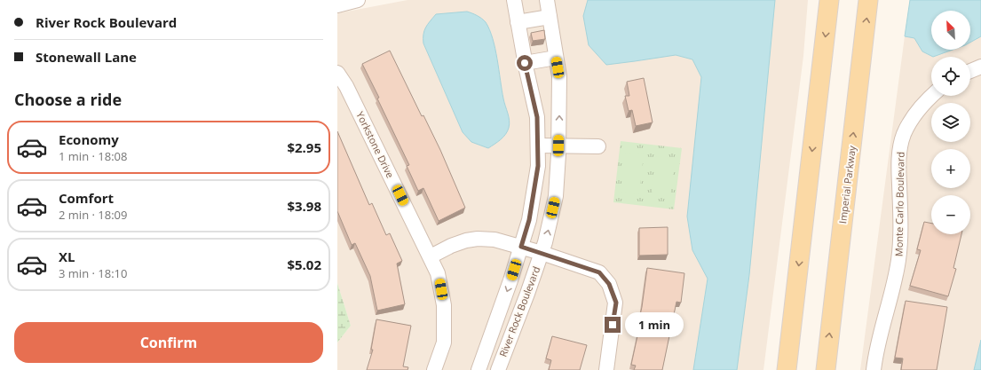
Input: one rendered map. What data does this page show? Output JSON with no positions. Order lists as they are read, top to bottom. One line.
{"streets":{"main road":["Imperial Parkway"],"street":["Yorkstone Drive","Monte Carlo Boulevard","River Rock Boulevard"]},"north":"top left","page":{"banner":["River Rock Boulevard","Stonewall Lane"],"map_buttons":["+","−"],"heading":"Choose a ride","list":[{"name":"Economy","note":"1 min · 18:08","value":"$2.95"},{"name":"Comfort","note":"2 min · 18:09","value":"$3.98"},{"name":"XL","note":"3 min · 18:10","value":"$5.02"}],"bubble":"1 min","buttons":"Confirm"}}
